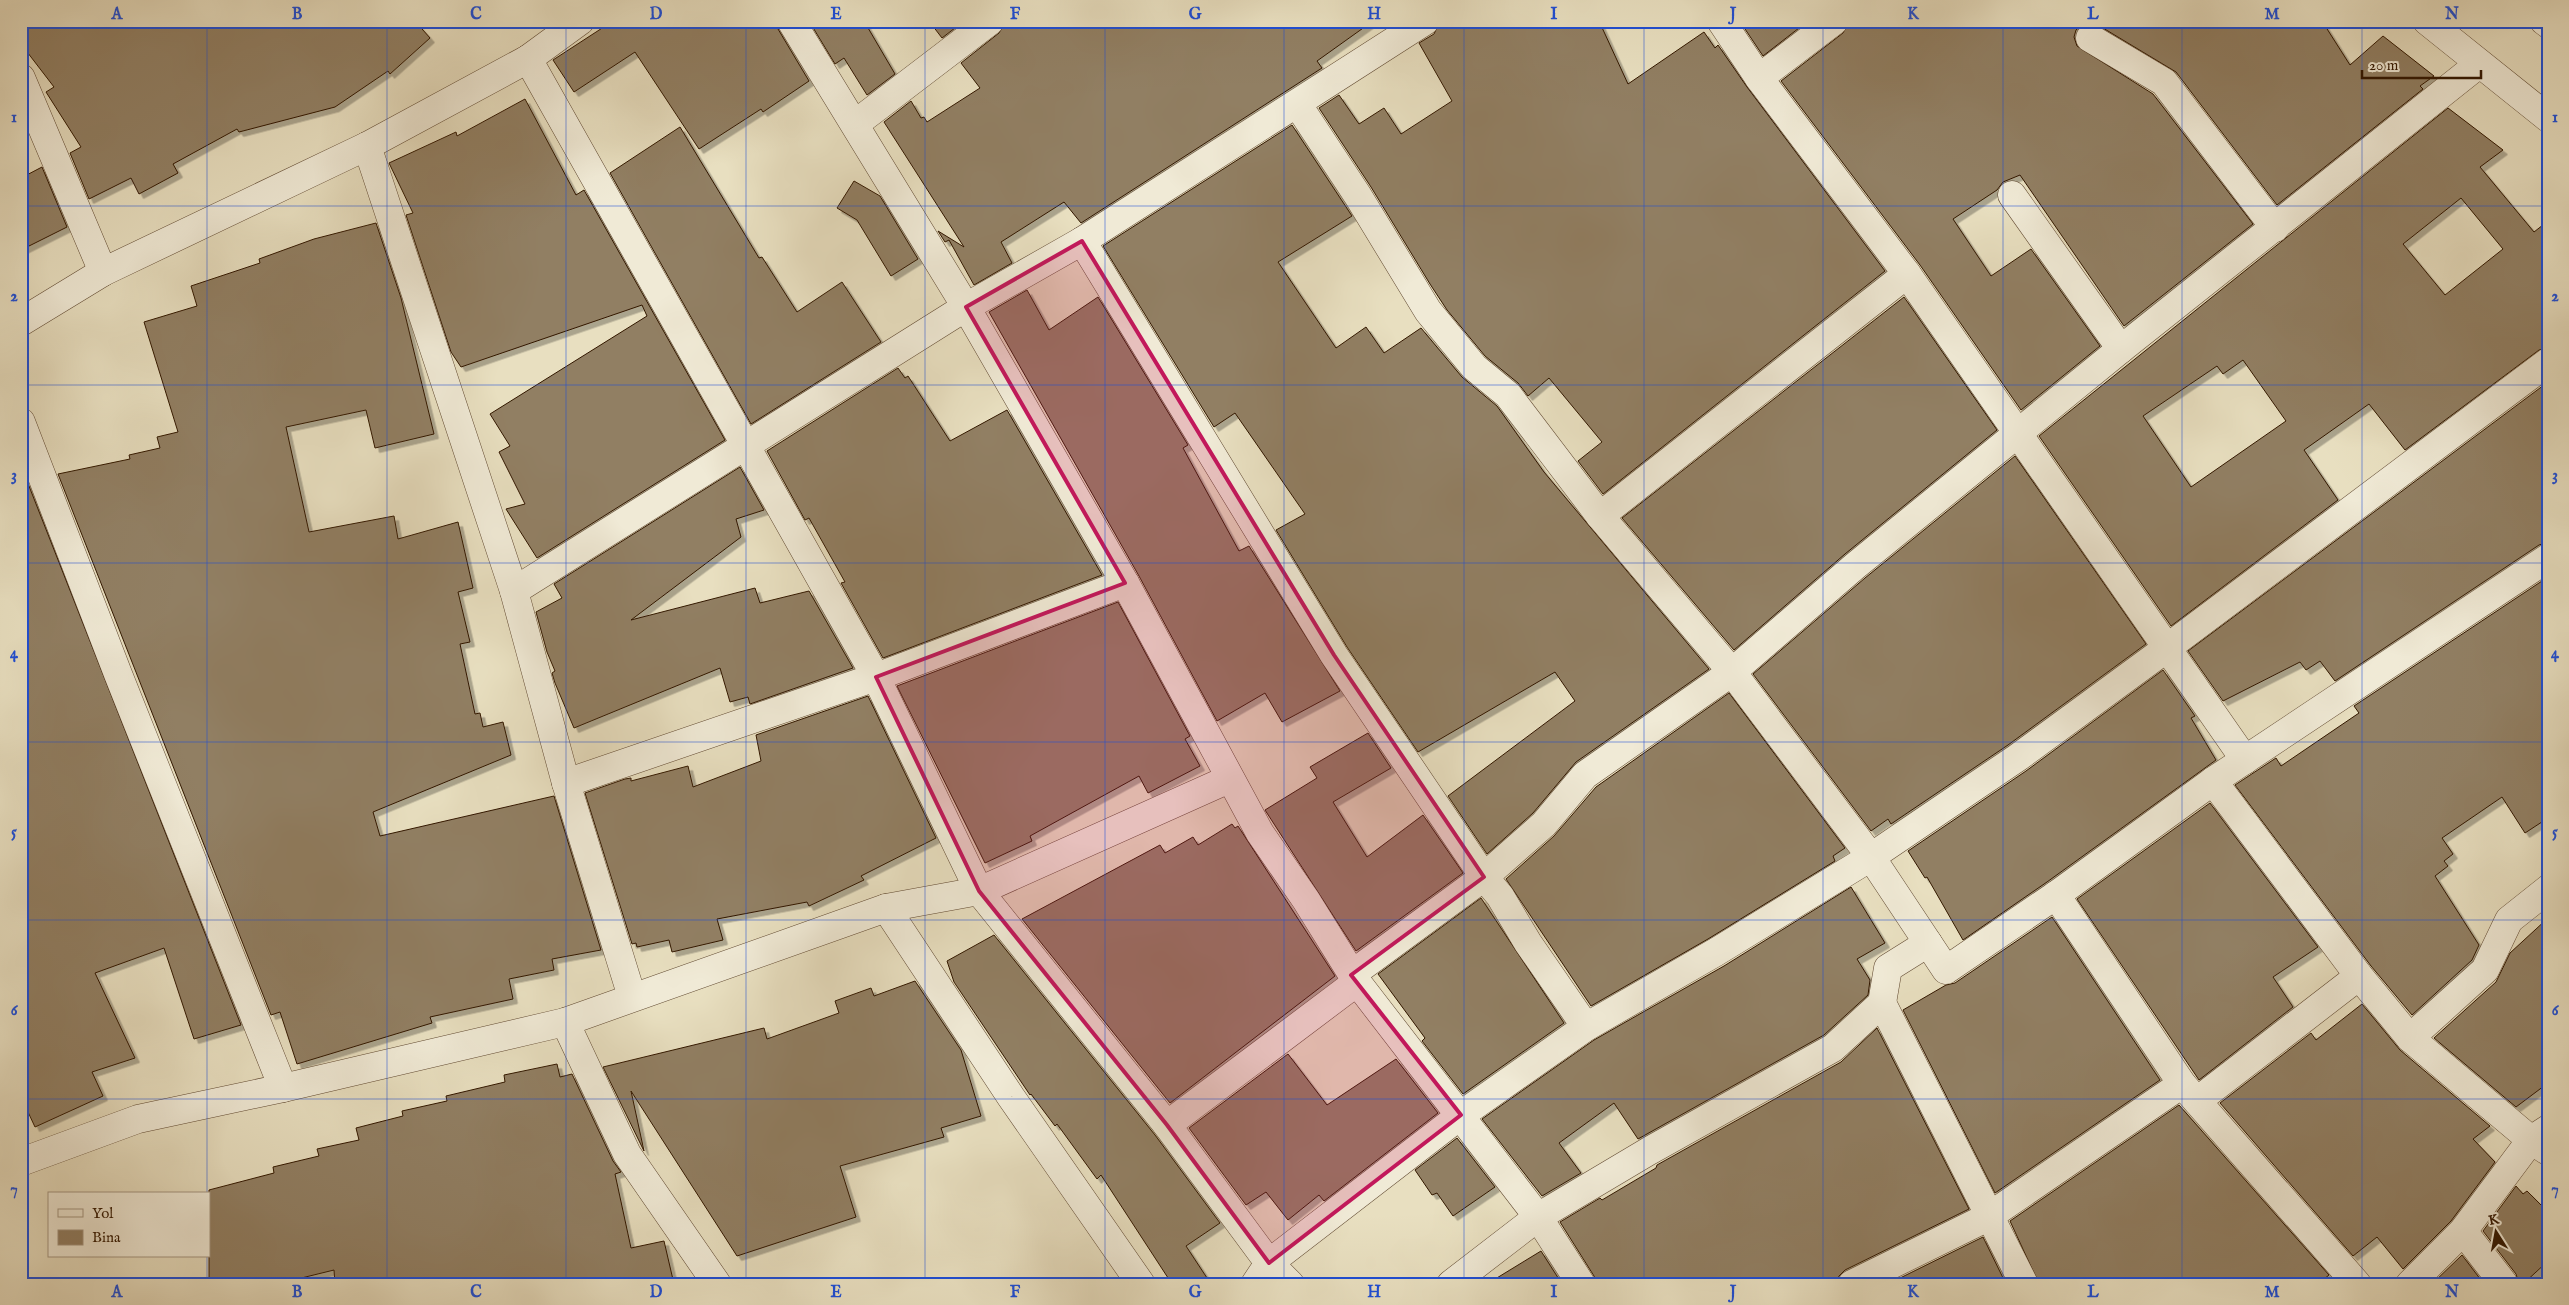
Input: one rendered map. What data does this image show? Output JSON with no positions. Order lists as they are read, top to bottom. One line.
{"legend":["Yol","Bina"],"scale_bar":"20 m","north":"top","grid":{"columns":["A","B","C","D","E","F","G","H","I","J","K","L","M","N"],"rows":["1","2","3","4","5","6","7"]}}
